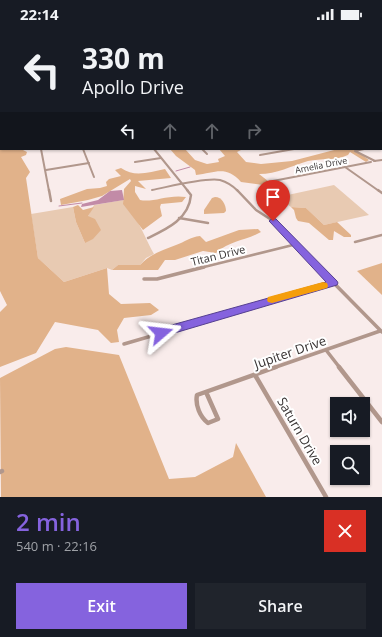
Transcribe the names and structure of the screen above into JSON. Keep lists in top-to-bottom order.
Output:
{
  "streets": {
    "street": [
      "Amelia Drive",
      "Titan Drive",
      "Jupiter Drive",
      "Saturn Drive"
    ]
  },
  "crossings": [
    ["Jupiter Drive", "Saturn Drive"]
  ],
  "page": {
    "status": "22:14",
    "turn": ["330 m", "Apollo Drive"],
    "heading": ["2 min", "540 m · 22:16"],
    "buttons": ["Exit", "Share"]
  }
}
